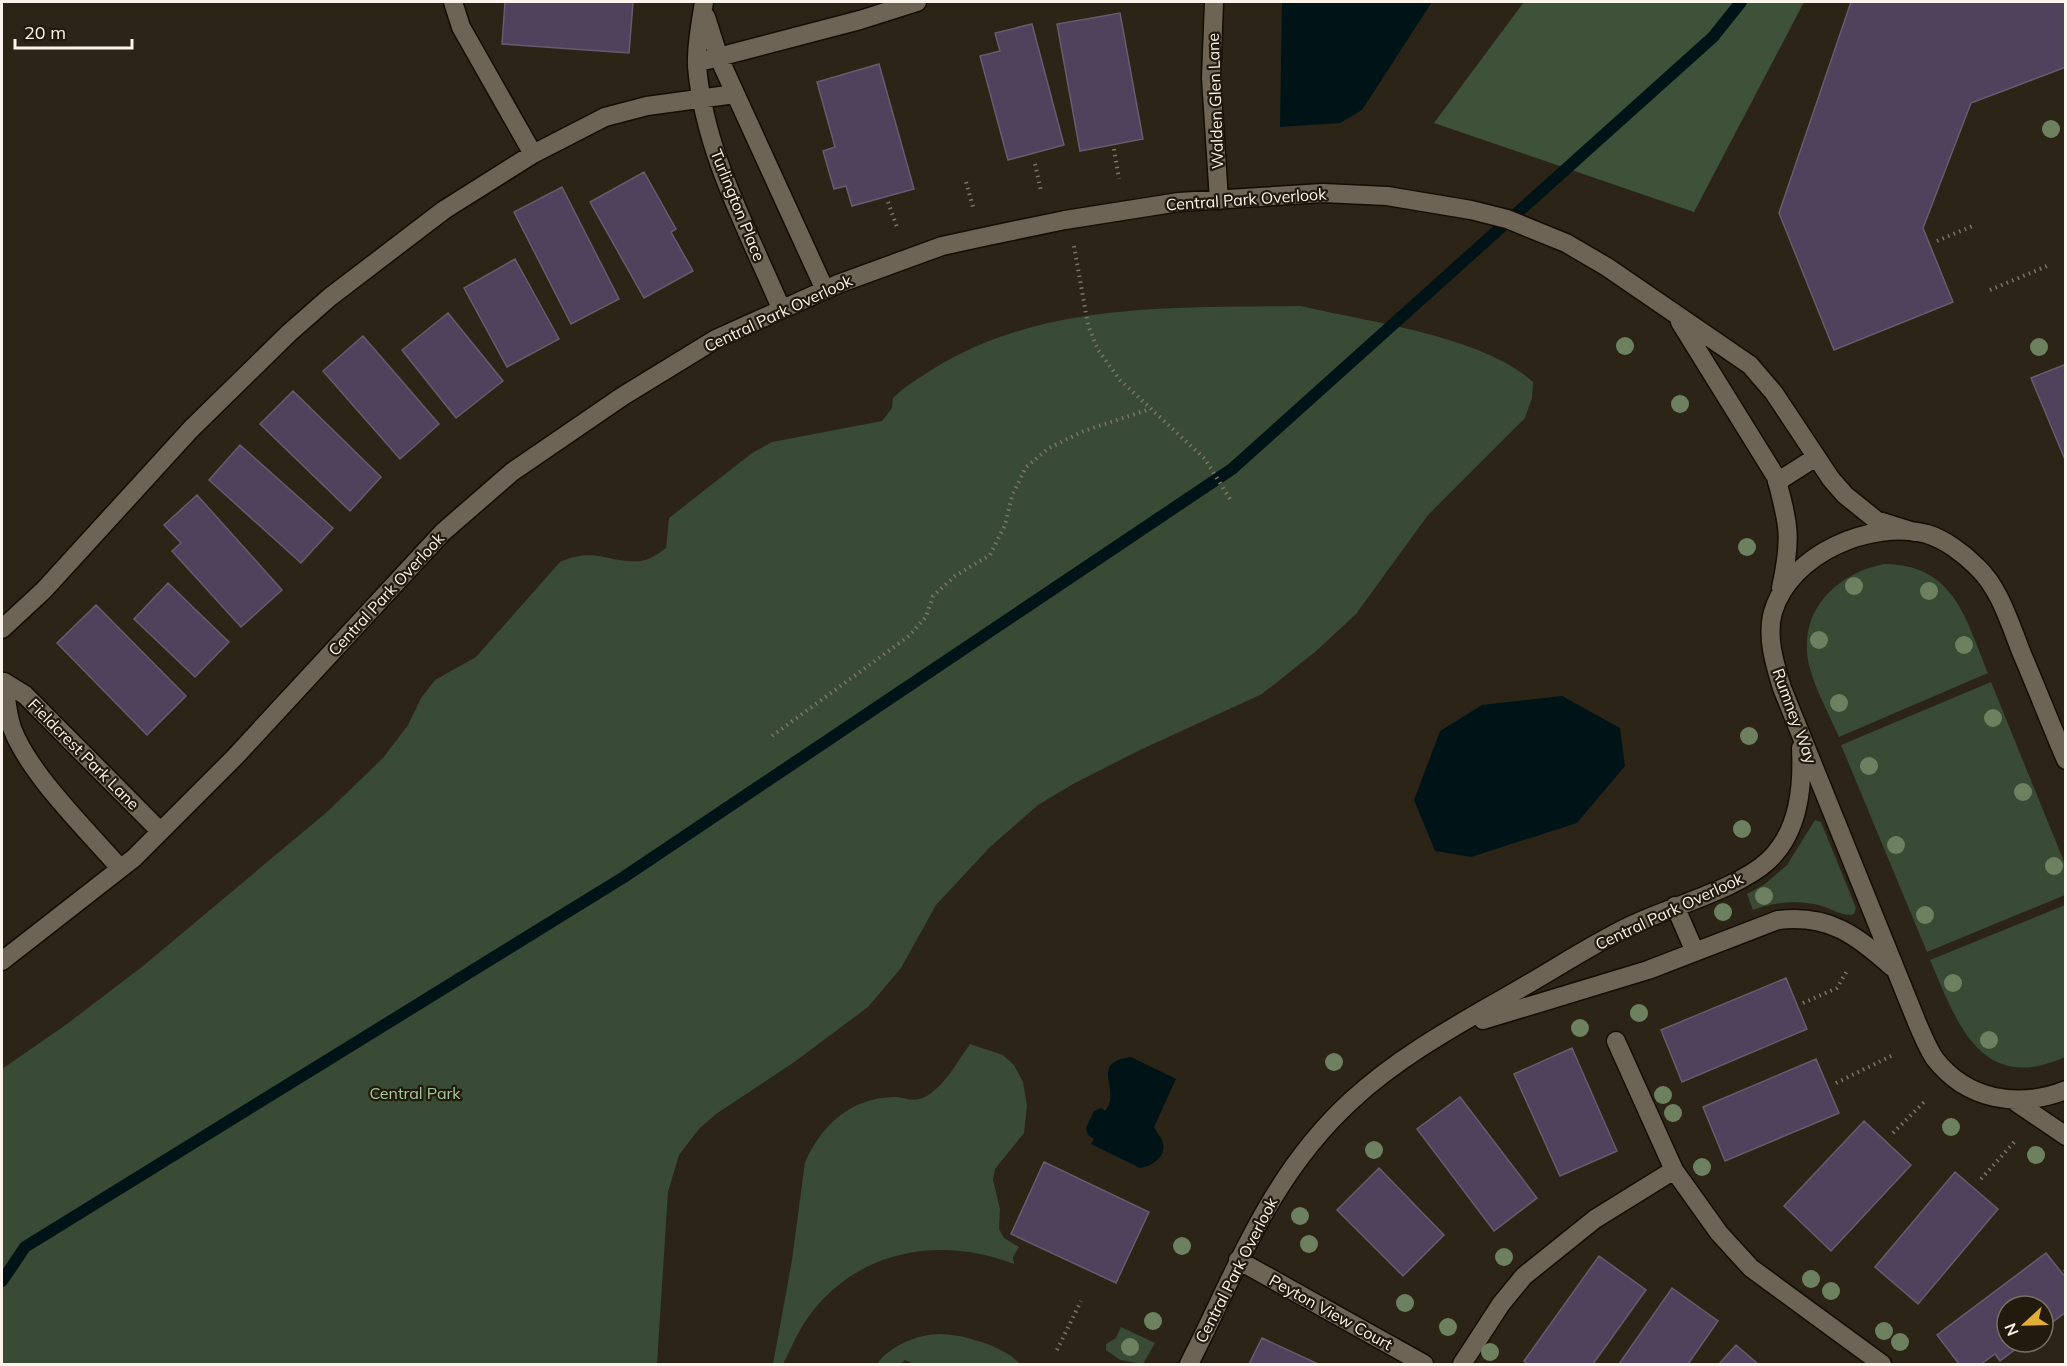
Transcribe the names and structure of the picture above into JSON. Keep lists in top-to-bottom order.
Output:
{
  "streets": {
    "street": [
      "Walden Glen Lane",
      "Central Park Overlook",
      "Turlington Place",
      "Rumney Way",
      "Fieldcrest Park Lane",
      "Peyton View Court"
    ]
  },
  "crossings": [
    ["Walden Glen Lane", "Central Park Overlook"],
    ["Central Park Overlook", "Turlington Place"],
    ["Central Park Overlook", "Rumney Way"],
    ["Central Park Overlook", "Fieldcrest Park Lane"],
    ["Central Park Overlook", "Peyton View Court"]
  ],
  "parks": ["Central Park"],
  "scale_bar": "20 m",
  "north": "left"
}
